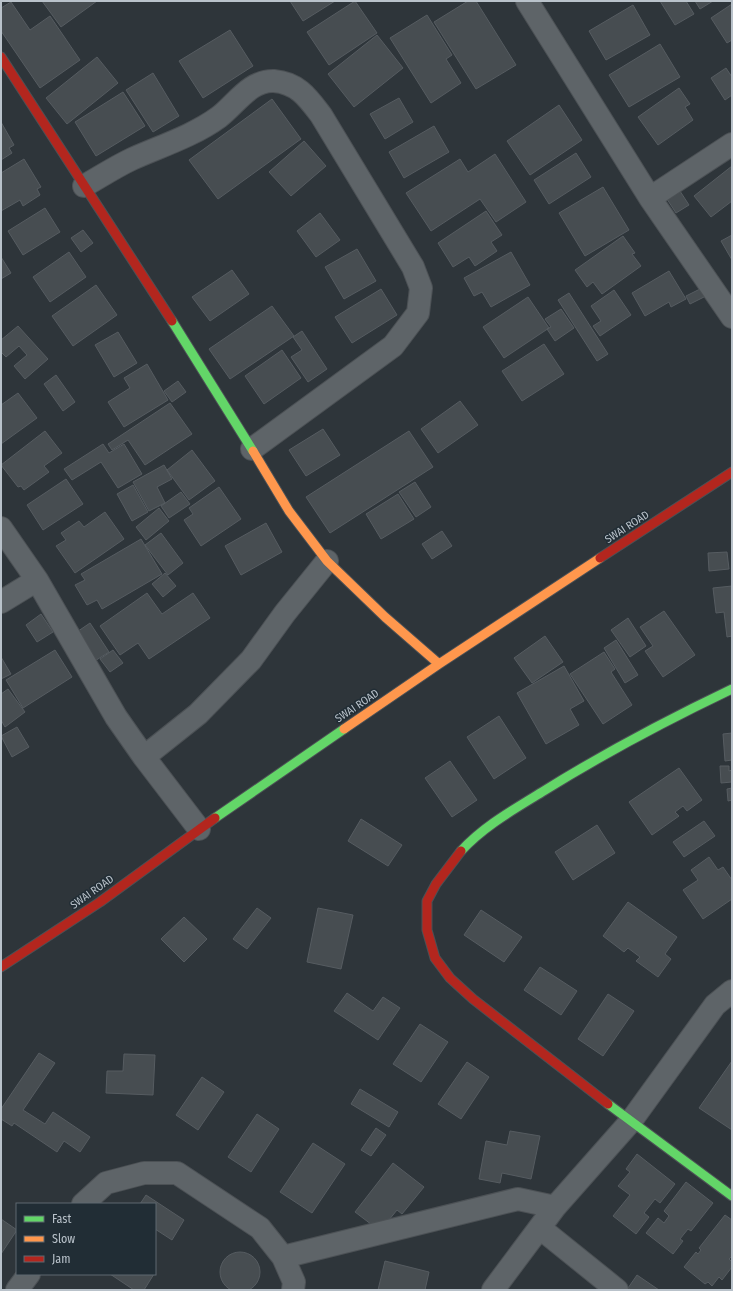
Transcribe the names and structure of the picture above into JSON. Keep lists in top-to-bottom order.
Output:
{
  "streets": {
    "street": ["SWAI ROAD"]
  },
  "legend": ["Fast", "Slow", "Jam"]
}
